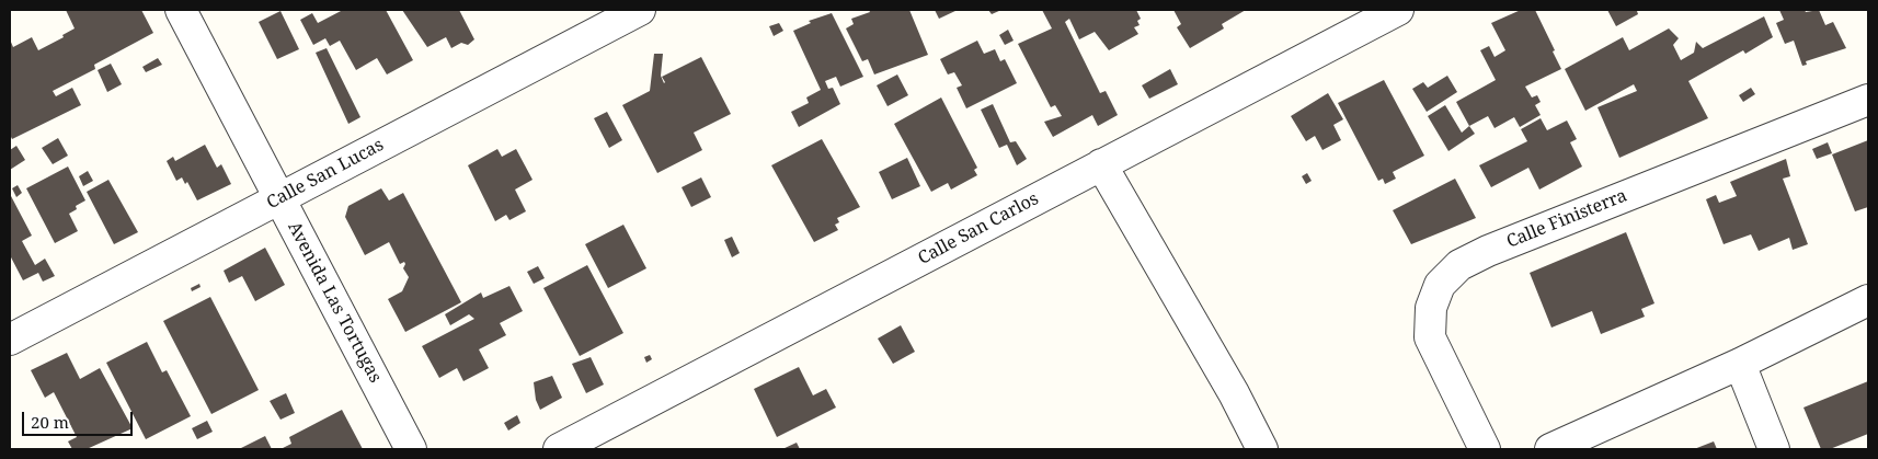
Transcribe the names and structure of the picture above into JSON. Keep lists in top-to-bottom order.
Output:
{
  "streets": {
    "street": [
      "Calle San Lucas",
      "Calle Finisterra",
      "Calle San Carlos",
      "Avenida Las Tortugas"
    ]
  },
  "crossings": [
    ["Calle San Lucas", "Avenida Las Tortugas"]
  ],
  "scale_bar": "20 m"
}
